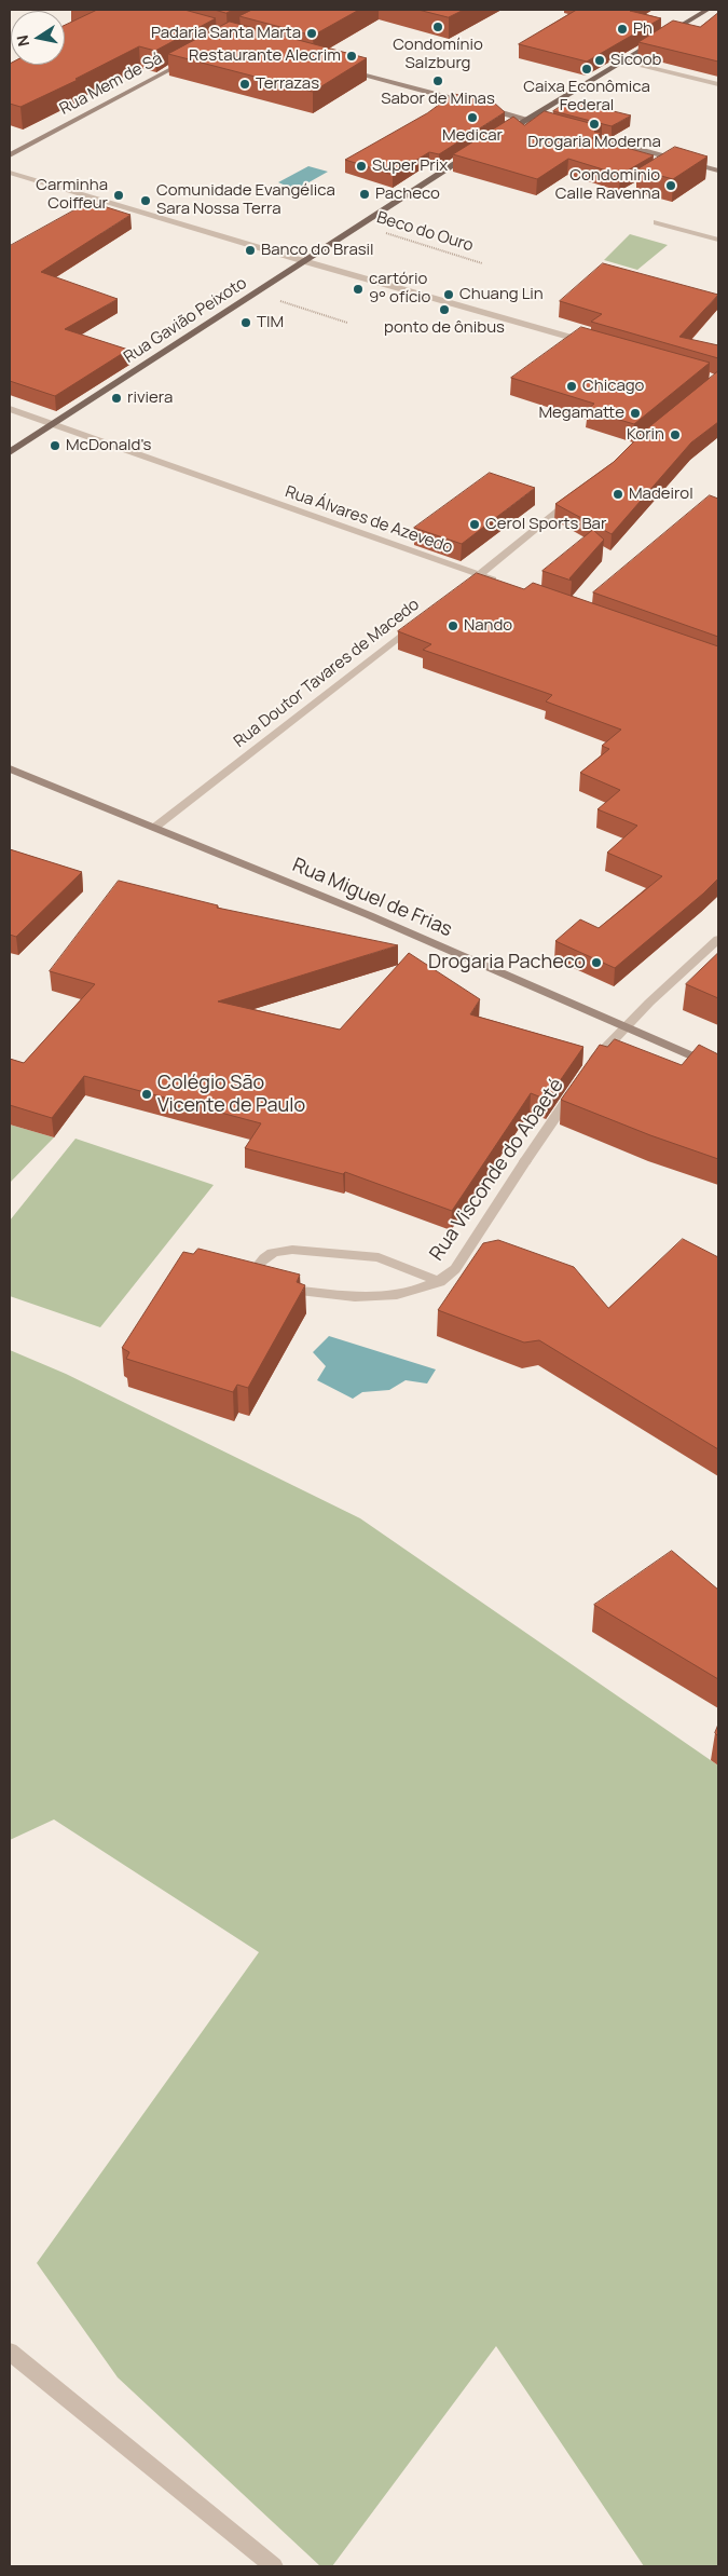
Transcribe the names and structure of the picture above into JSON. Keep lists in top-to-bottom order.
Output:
{
  "streets": {
    "main road": ["Rua Mem de Sá", "Rua Gavião Peixoto", "Rua Miguel de Frias"],
    "street": ["Rua Álvares de Azevedo", "Rua Doutor Tavares de Macedo", "Rua Visconde do Abaeté"],
    "path": ["Beco do Ouro"]
  },
  "crossings": [
    ["Beco do Ouro", "Rua Gavião Peixoto"],
    ["Rua Gavião Peixoto", "Rua Álvares de Azevedo"],
    ["Rua Doutor Tavares de Macedo", "Rua Miguel de Frias"],
    ["Rua Miguel de Frias", "Rua Visconde do Abaeté"]
  ],
  "places": [
    "Condomínio Salzburg",
    "Ph",
    "Padaria Santa Marta",
    "Restaurante Alecrim",
    "Sicoob",
    "Caixa Econômica Federal",
    "Sabor de Minas",
    "Terrazas",
    "Medicar",
    "Drogaria Moderna",
    "Super Prix",
    "Condominio Calle Ravenna",
    "Pacheco",
    "Carminha Coiffeur",
    "Comunidade Evangélica Sara Nossa Terra",
    "Banco do Brasil",
    "cartório 9° ofício",
    "Chuang Lin",
    "ponto de ônibus",
    "TIM",
    "Chicago",
    "riviera",
    "Megamatte",
    "Korin",
    "McDonald's",
    "Madeirol",
    "Cerol Sports Bar",
    "Nando",
    "Drogaria Pacheco",
    "Colégio São Vicente de Paulo"
  ],
  "north": "left"
}
